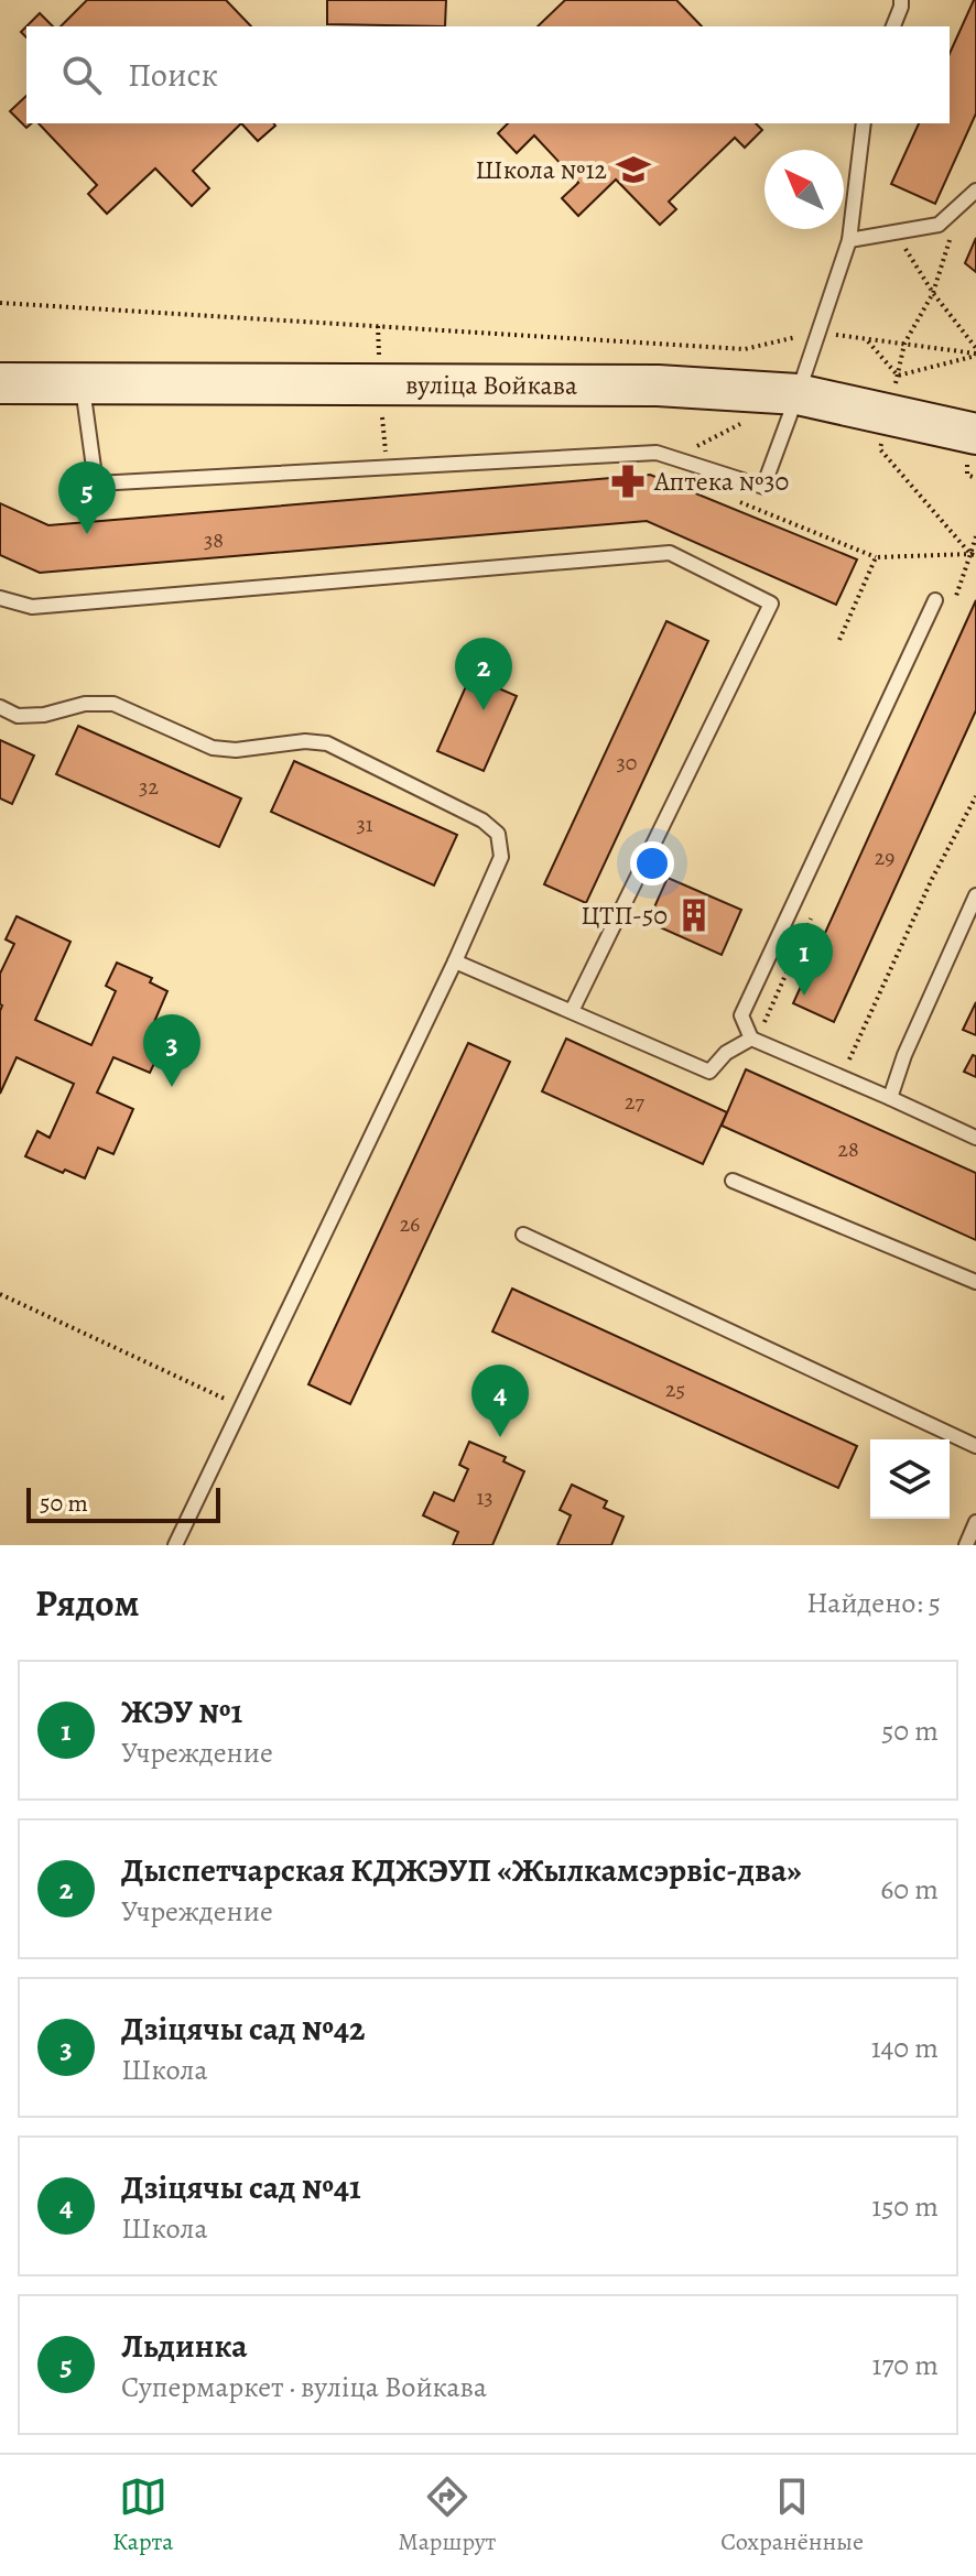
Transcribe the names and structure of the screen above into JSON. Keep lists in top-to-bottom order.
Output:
{
  "streets": {
    "main road": ["вуліца Войкава"]
  },
  "places": {
    "school or university": ["Школа №12"],
    "pharmacy": ["Аптека №30"],
    "building": ["ЦТП-50"]
  },
  "house_numbers": [
    "38",
    "30",
    "32",
    "31",
    "29",
    "27",
    "28",
    "26",
    "25",
    "13"
  ],
  "scale_bar": "50 m",
  "north": "top left",
  "page": {
    "search": "Поиск",
    "pins": [
      "5",
      "2",
      "1",
      "3",
      "4"
    ],
    "scale": "50 m",
    "heading": ["Рядом", "Найдено: 5"],
    "list": [
      {
        "mark": "1",
        "name": "ЖЭУ №1",
        "note": "Учреждение",
        "value": "50 m"
      },
      {
        "mark": "2",
        "name": "Дыспетчарская КДЖЭУП «Жылкамсэрвіс-два»",
        "note": "Учреждение",
        "value": "60 m"
      },
      {
        "mark": "3",
        "name": "Дзіцячы сад №42",
        "note": "Школа",
        "value": "140 m"
      },
      {
        "mark": "4",
        "name": "Дзіцячы сад №41",
        "note": "Школа",
        "value": "150 m"
      },
      {
        "mark": "5",
        "name": "Льдинка",
        "note": "Супермаркет · вуліца Войкава",
        "value": "170 m"
      }
    ],
    "nav": ["Карта", "Маршрут", "Сохранённые"]
  }
}
